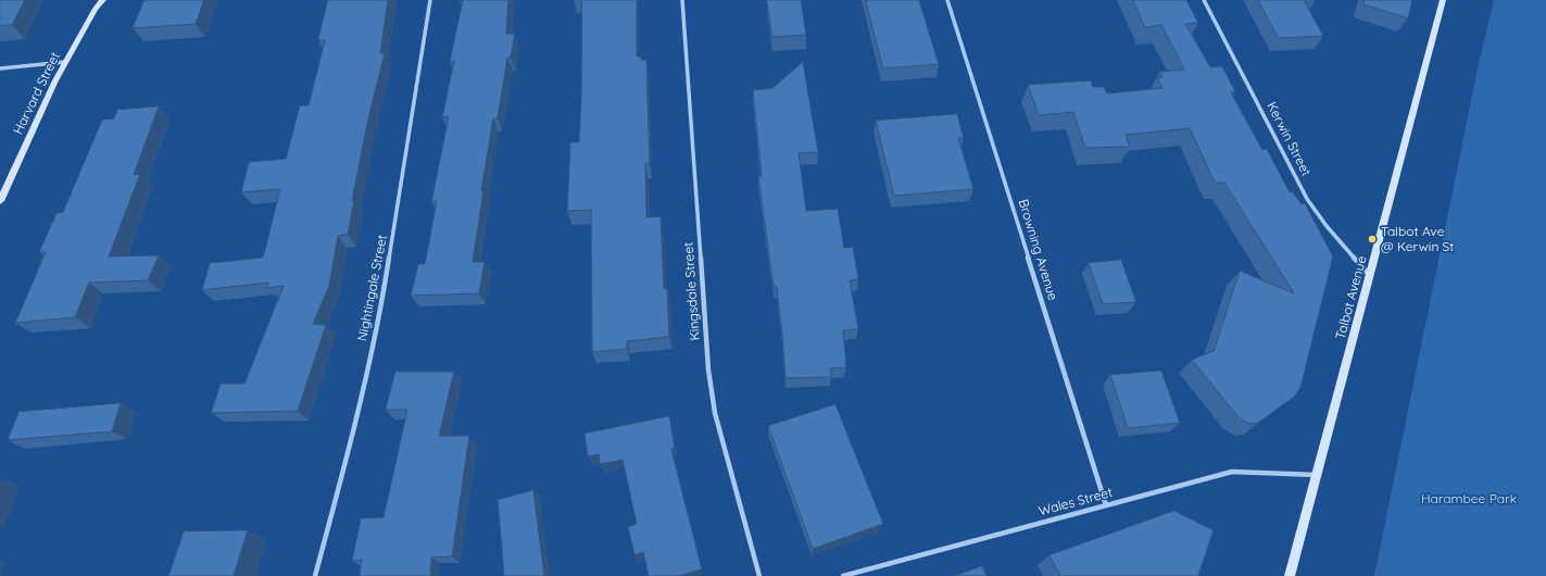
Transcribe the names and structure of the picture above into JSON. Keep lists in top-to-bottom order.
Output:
{
  "streets": {
    "main road": ["Harvard Street", "Talbot Avenue"],
    "street": [
      "Kerwin Street",
      "Browning Avenue",
      "Nightingale Street",
      "Kingsdale Street",
      "Wales Street"
    ]
  },
  "crossings": [
    ["Kerwin Street", "Talbot Avenue"],
    ["Browning Avenue", "Wales Street"],
    ["Talbot Avenue", "Wales Street"]
  ],
  "parks": ["Harambee Park"],
  "places": ["Talbot Ave @ Kerwin St"]
}
